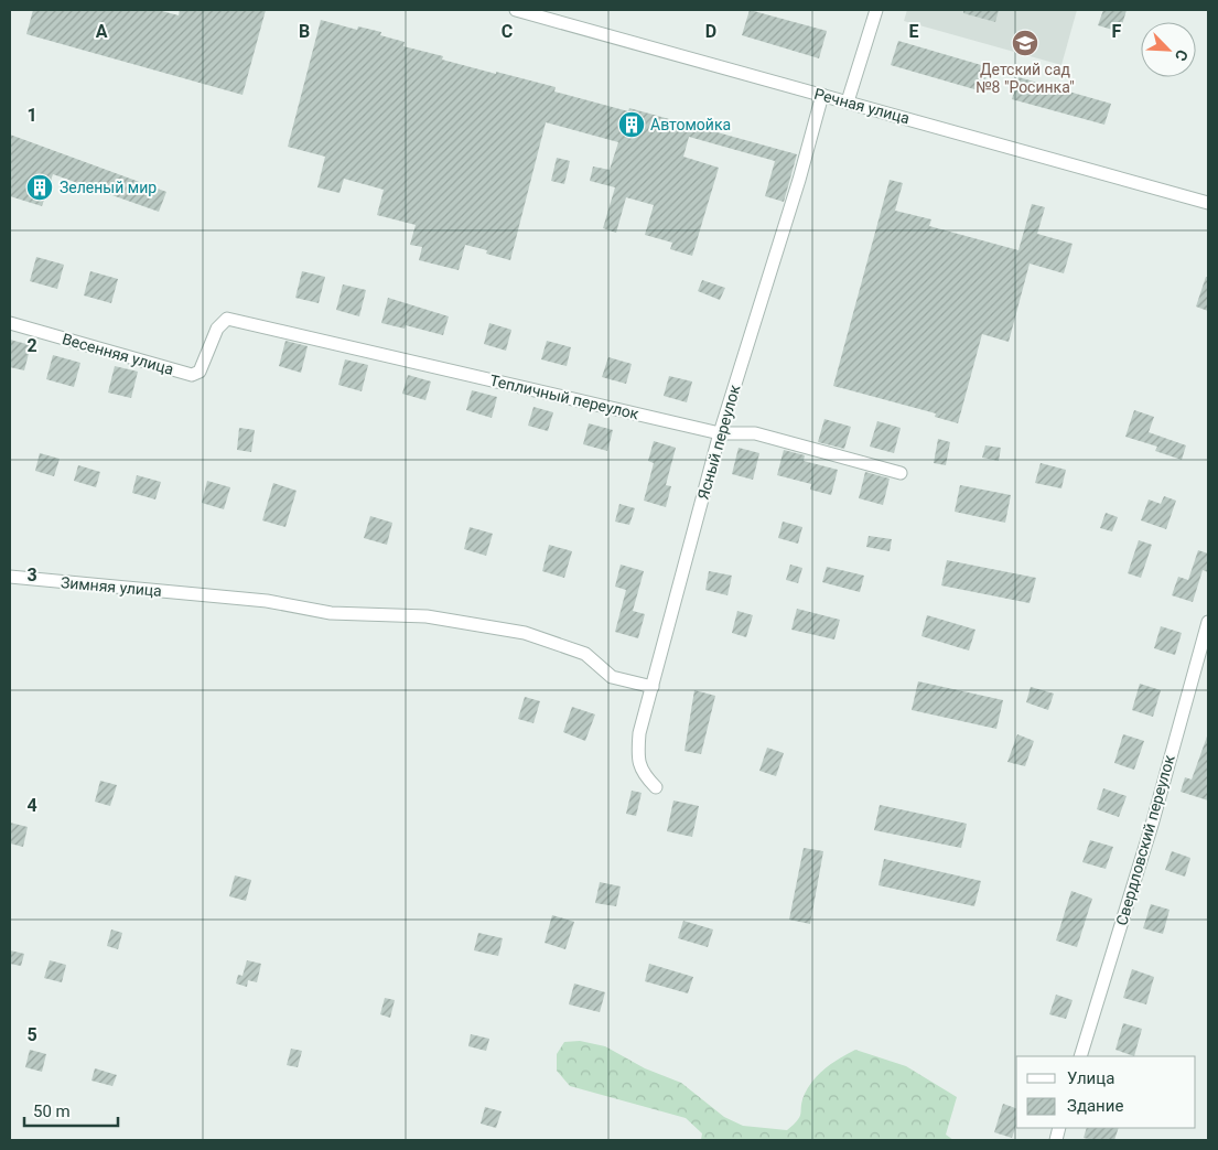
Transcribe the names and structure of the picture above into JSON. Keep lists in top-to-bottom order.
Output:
{
  "streets": {
    "street": [
      "Речная улица",
      "Весенняя улица",
      "Тепличный переулок",
      "Ясный переулок",
      "Зимняя улица",
      "Свердловский переулок"
    ]
  },
  "crossings": [
    ["Речная улица", "Ясный переулок"],
    ["Весенняя улица", "Тепличный переулок"],
    ["Тепличный переулок", "Ясный переулок"],
    ["Ясный переулок", "Зимняя улица"]
  ],
  "places": {
    "school or university": ["Детский сад №8 \"Росинка\""],
    "building": ["Автомойка", "Зеленый мир"]
  },
  "legend": ["Улица", "Здание"],
  "scale_bar": "50 m",
  "north": "bottom right",
  "grid": {
    "columns": [
      "A",
      "B",
      "C",
      "D",
      "E",
      "F"
    ],
    "rows": [
      "1",
      "2",
      "3",
      "4",
      "5"
    ]
  }
}
